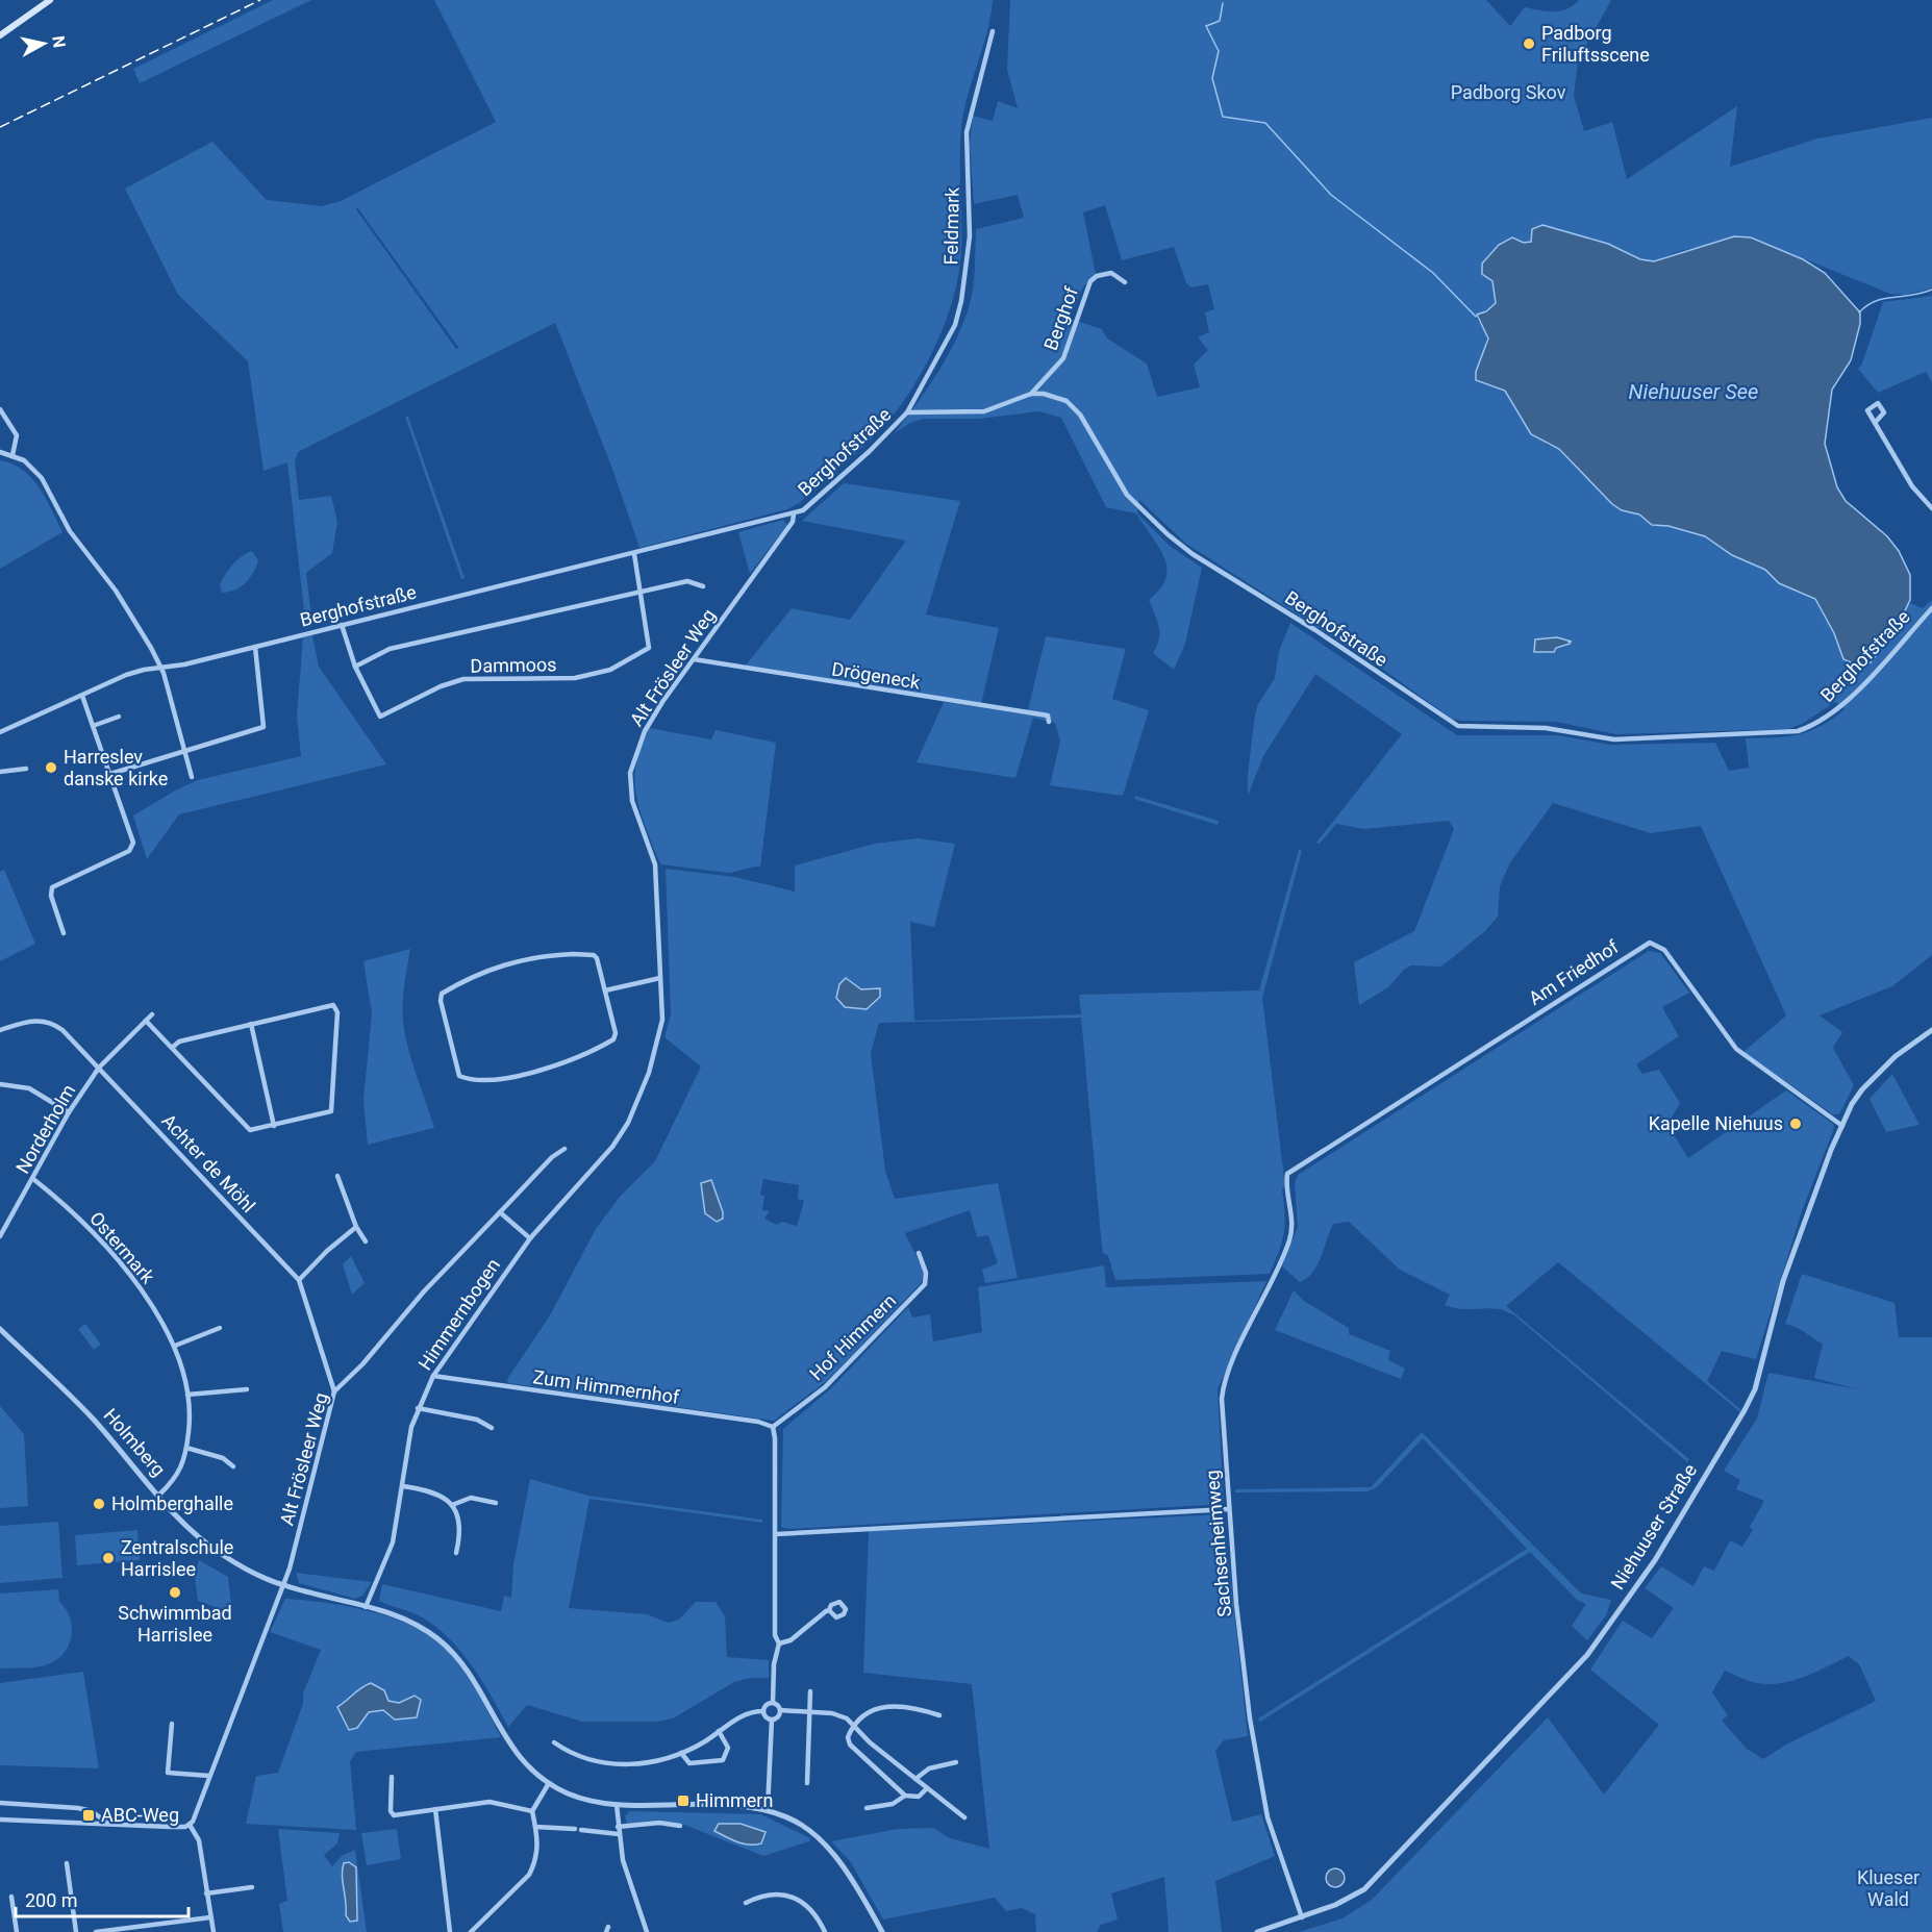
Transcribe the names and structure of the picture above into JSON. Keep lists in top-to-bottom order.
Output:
{
  "streets": {
    "street": [
      "Feldmark",
      "Berghof",
      "Berghofstraße",
      "Dammoos",
      "Alt Frösleer Weg",
      "Drögeneck",
      "Am Friedhof",
      "Norderholm",
      "Achter de Möhl",
      "Ostermark",
      "Himmernbogen",
      "Hof Himmern",
      "Zum Himmernhof",
      "Holmberg",
      "Niehuuser Straße",
      "Sachsenheimweg"
    ]
  },
  "crossings": [
    ["Feldmark", "Berghofstraße"],
    ["Berghof", "Berghofstraße"],
    ["Berghofstraße", "Dammoos"],
    ["Berghofstraße", "Alt Frösleer Weg"],
    ["Alt Frösleer Weg", "Drögeneck"],
    ["Alt Frösleer Weg", "Achter de Möhl"],
    ["Alt Frösleer Weg", "Himmernbogen"],
    ["Alt Frösleer Weg", "Holmberg"],
    ["Am Friedhof", "Niehuuser Straße"],
    ["Am Friedhof", "Sachsenheimweg"],
    ["Norderholm", "Achter de Möhl"],
    ["Norderholm", "Ostermark"],
    ["Ostermark", "Holmberg"],
    ["Himmernbogen", "Zum Himmernhof"],
    ["Himmernbogen", "Holmberg"],
    ["Hof Himmern", "Zum Himmernhof"],
    ["Niehuuser Straße", "Sachsenheimweg"]
  ],
  "water": ["Niehuuser See"],
  "parks": ["Padborg Skov", "Klueser Wald"],
  "places": {
    "other": [
      "Padborg Friluftsscene",
      "Harreslev danske kirke",
      "Kapelle Niehuus",
      "Holmberghalle",
      "Zentralschule Harrislee",
      "Schwimmbad Harrislee"
    ],
    "transit": ["Himmern", "ABC-Weg"]
  },
  "scale_bar": "200 m",
  "north": "right"
}
